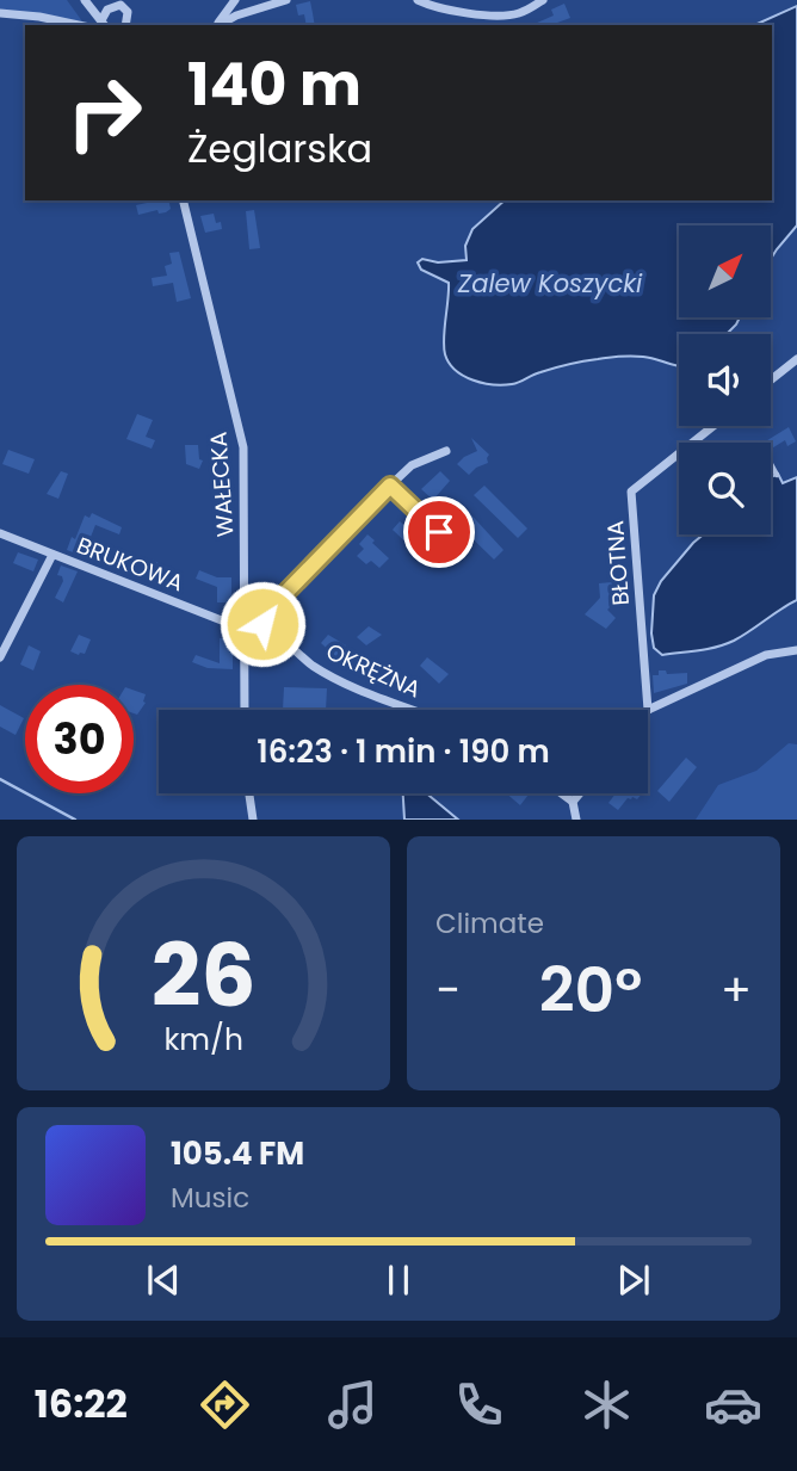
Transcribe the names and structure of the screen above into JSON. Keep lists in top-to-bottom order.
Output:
{
  "streets": {
    "street": [
      "WAŁECKA",
      "BŁOTNA",
      "BRUKOWA",
      "OKRĘŻNA"
    ]
  },
  "crossings": [
    ["WAŁECKA", "BRUKOWA"],
    ["WAŁECKA", "OKRĘŻNA"]
  ],
  "water": ["Zalew Koszycki"],
  "north": "top right",
  "page": {
    "turn": ["140 m", "Żeglarska"],
    "limit": "30",
    "trip": "16:23 · 1 min · 190 m",
    "tile": "Climate",
    "heat": ["−", "20°", "+"],
    "song": ["105.4 FM", "Music"],
    "tabs": "16:22",
    "gauge": ["26", "km/h"]
  }
}
